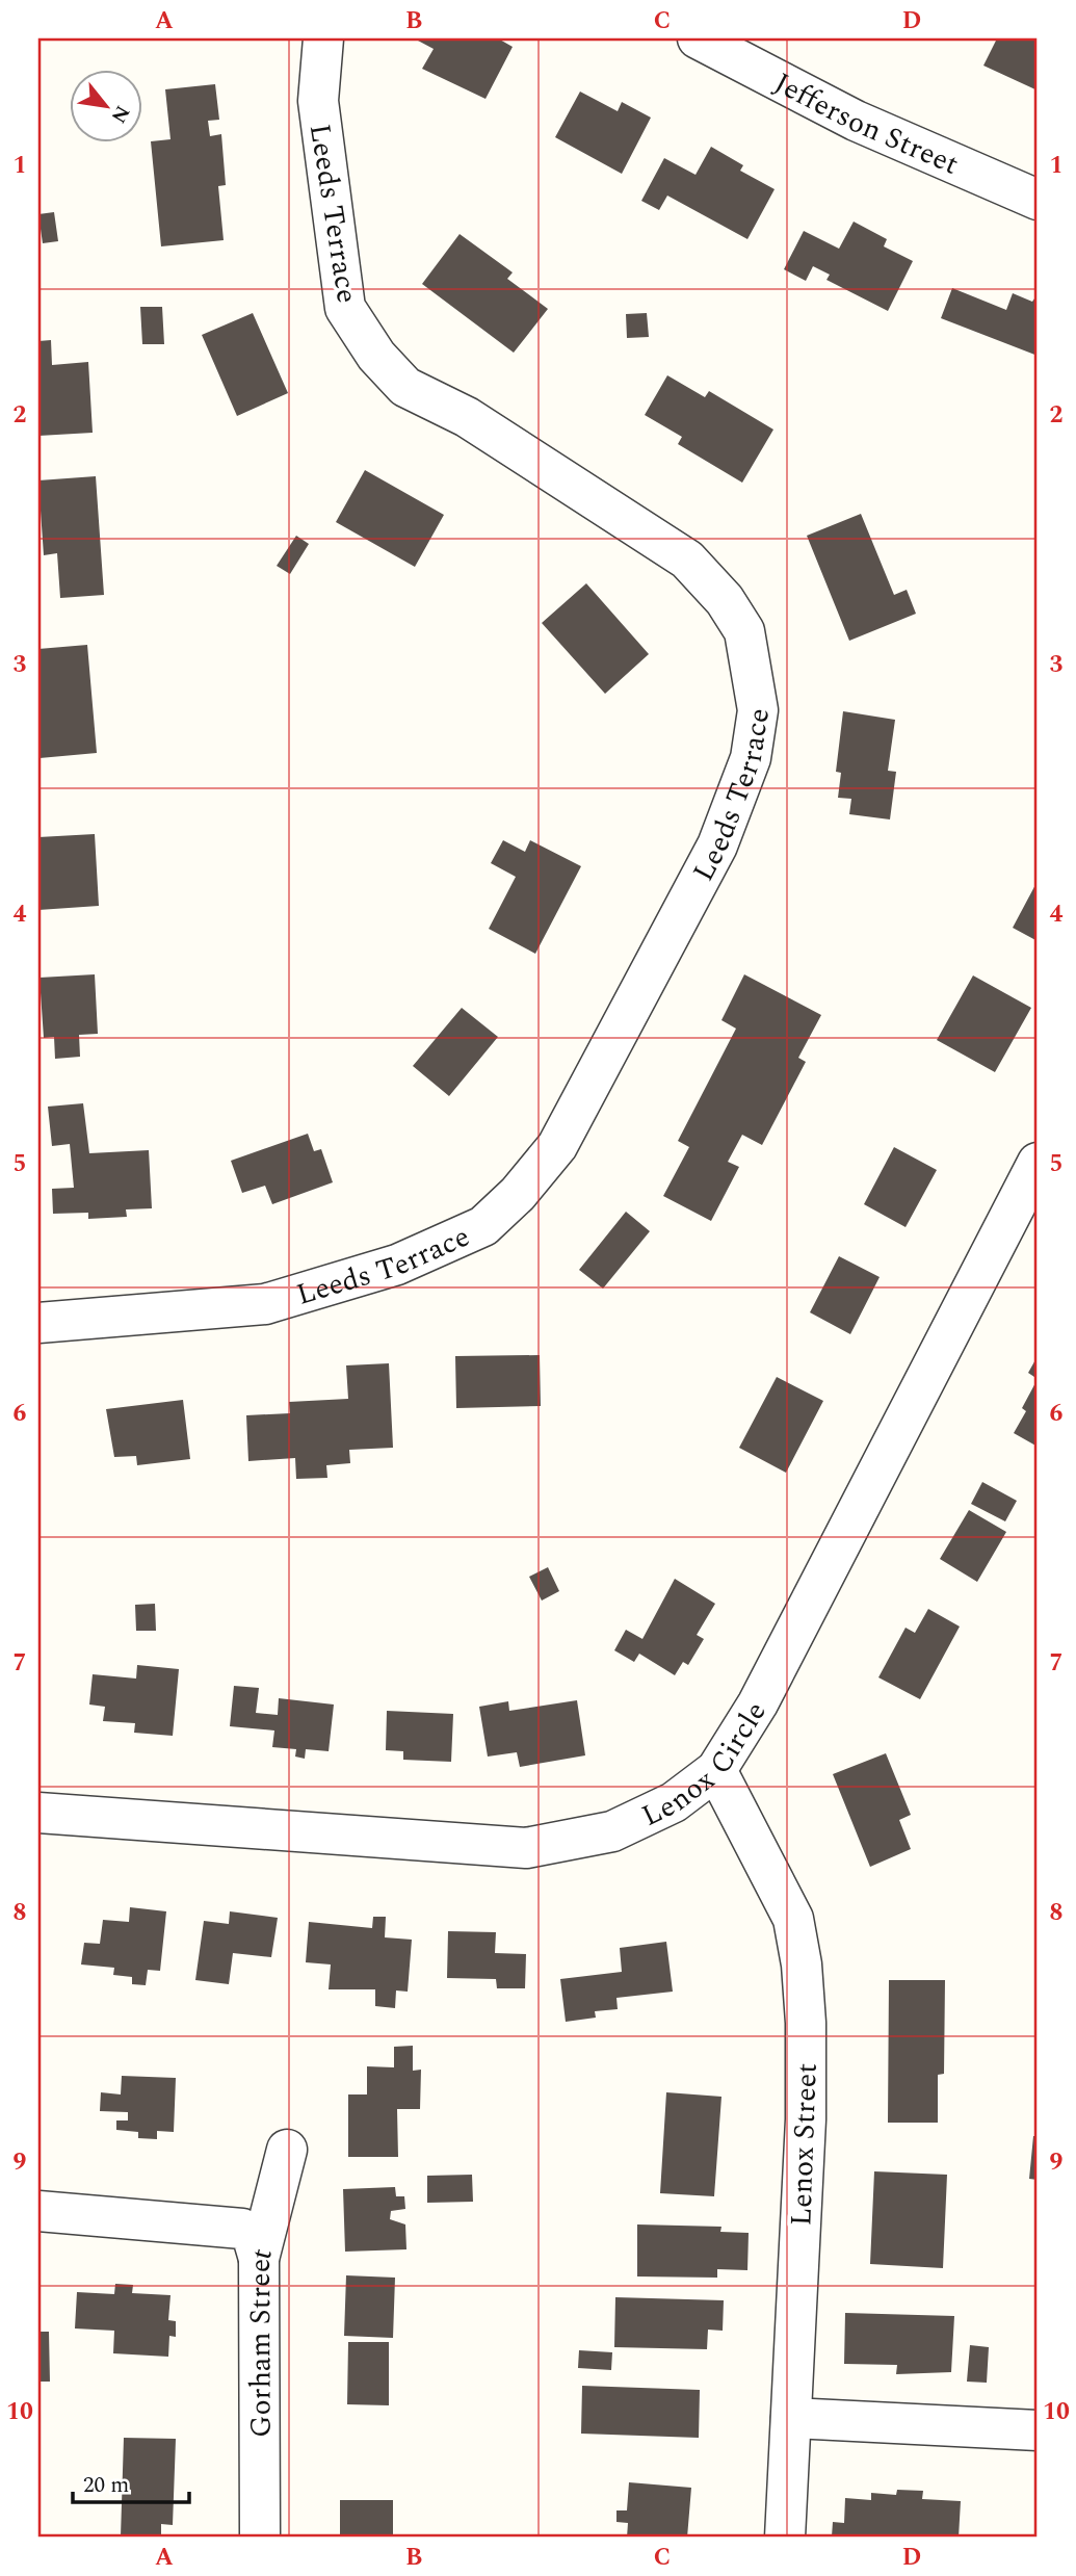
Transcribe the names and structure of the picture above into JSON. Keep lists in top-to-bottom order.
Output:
{
  "streets": {
    "street": [
      "Jefferson Street",
      "Leeds Terrace",
      "Lenox Circle",
      "Lenox Street",
      "Gorham Street"
    ]
  },
  "crossings": [
    ["Lenox Circle", "Lenox Street"]
  ],
  "scale_bar": "20 m",
  "north": "bottom right",
  "grid": {
    "columns": [
      "A",
      "B",
      "C",
      "D"
    ],
    "rows": [
      "1",
      "2",
      "3",
      "4",
      "5",
      "6",
      "7",
      "8",
      "9",
      "10"
    ]
  }
}
